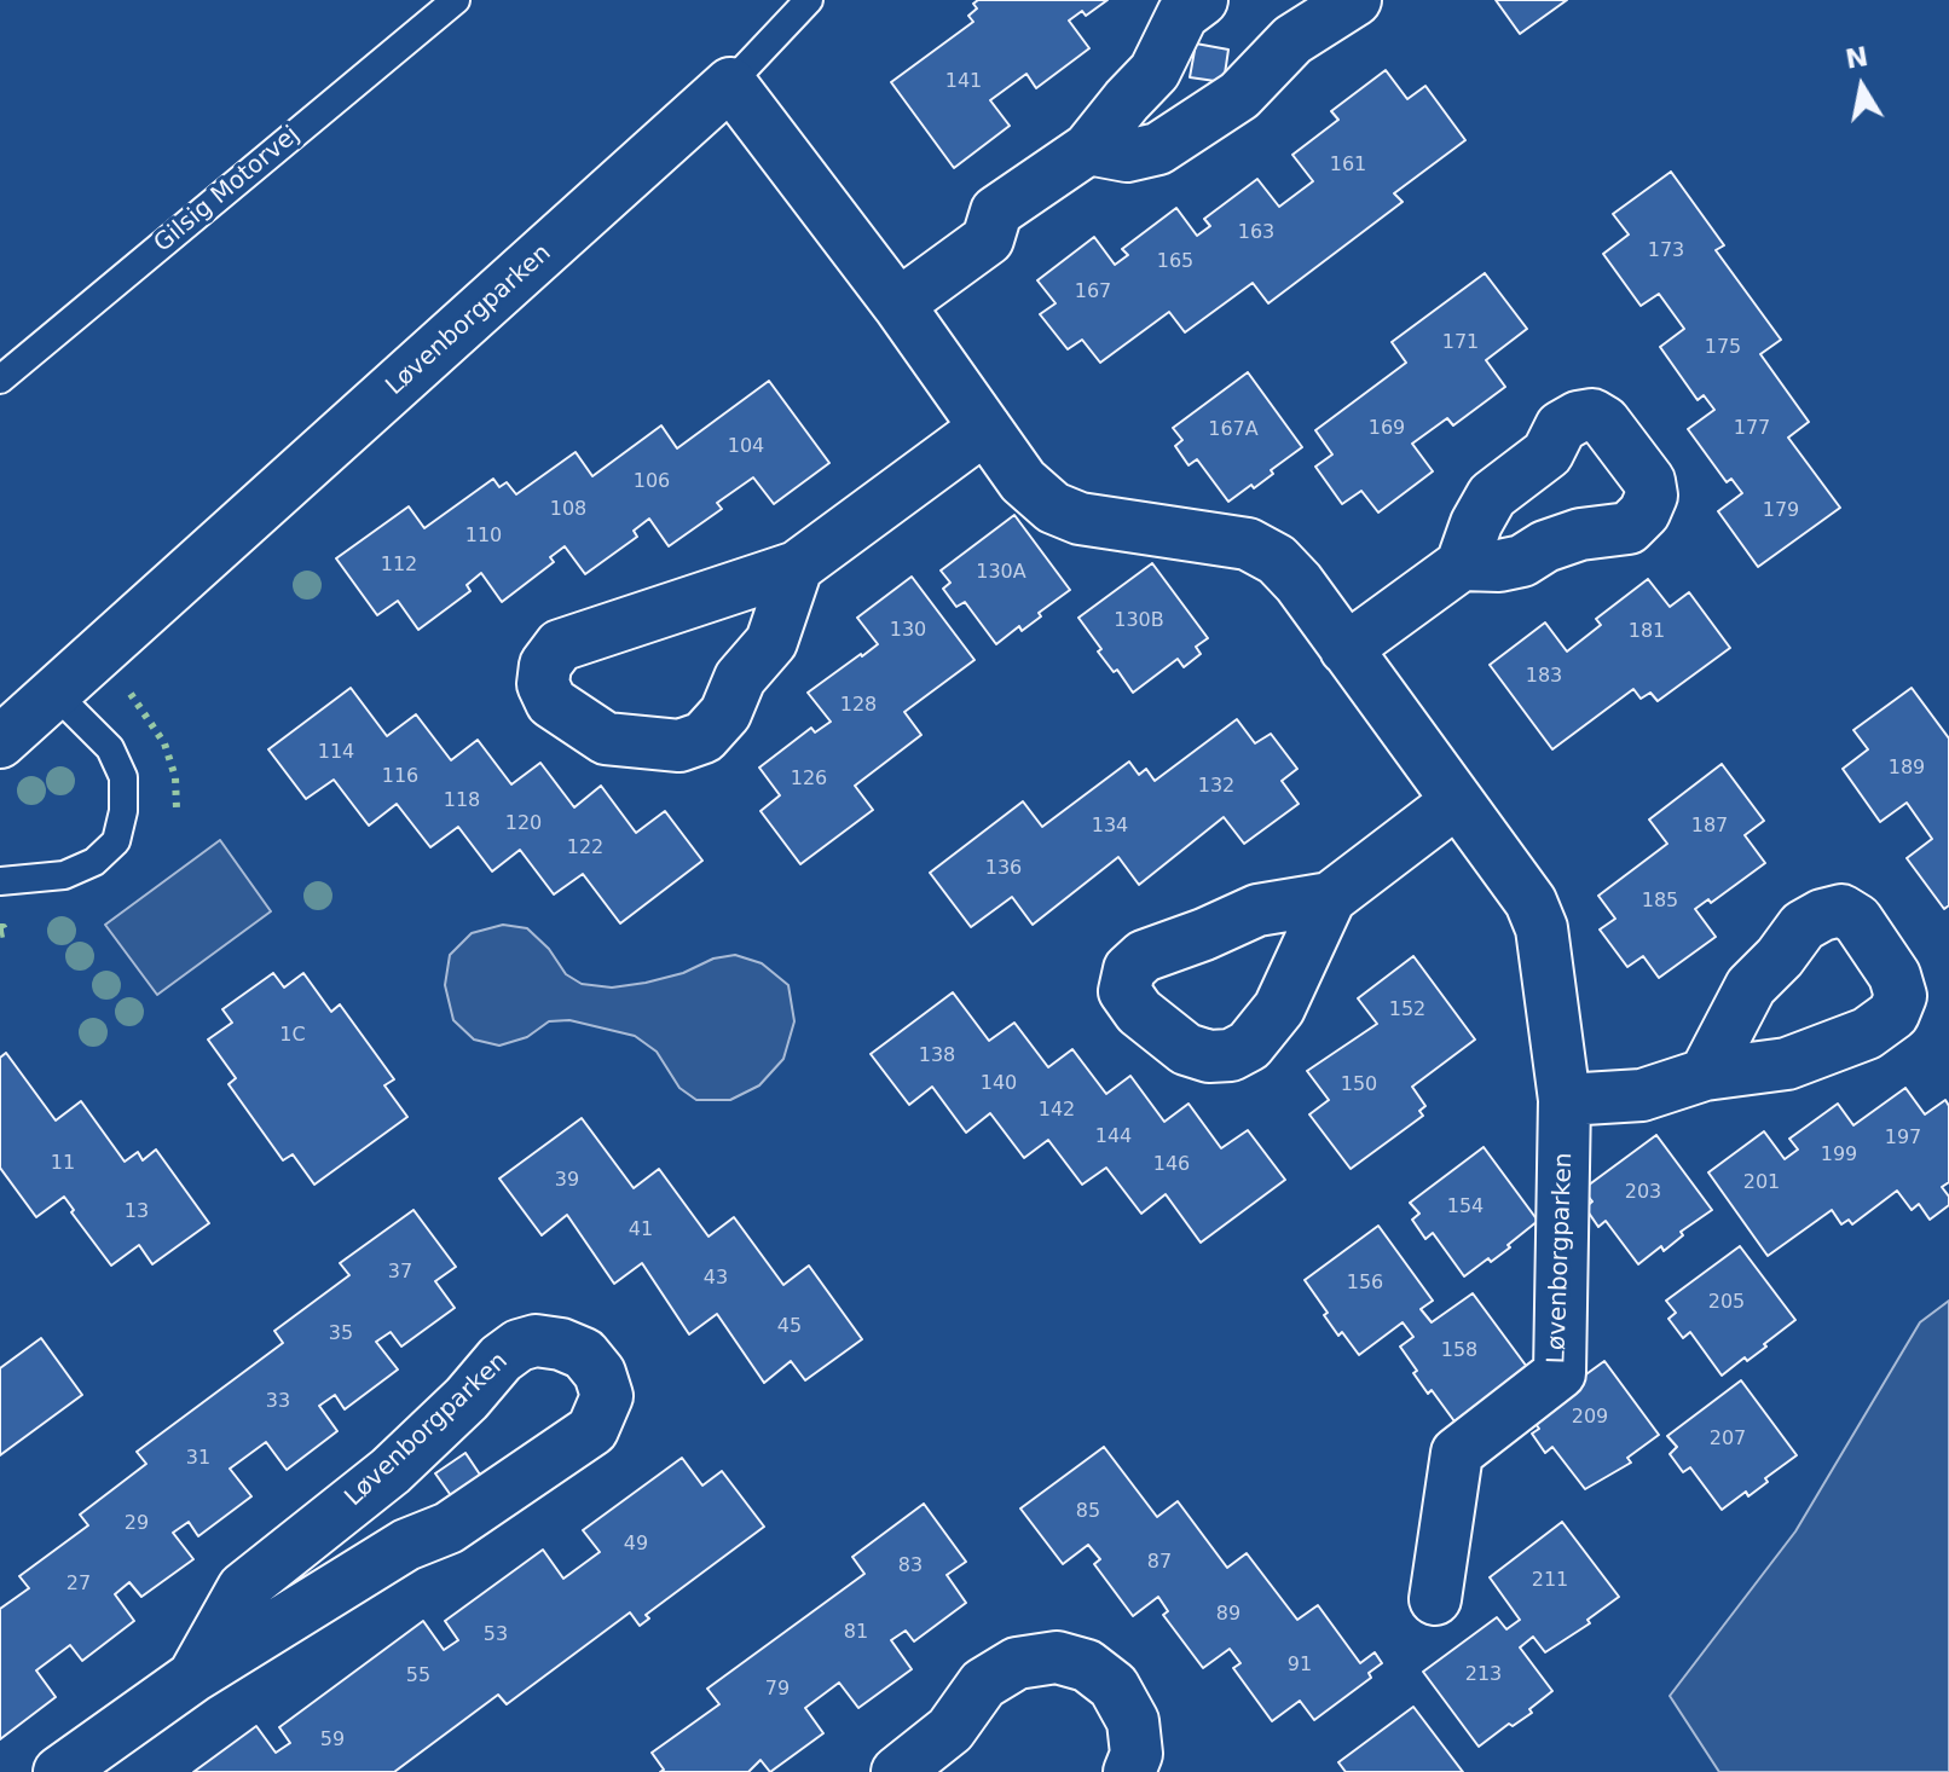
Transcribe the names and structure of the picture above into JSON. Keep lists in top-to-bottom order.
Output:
{
  "streets": {
    "street": ["Løvenborgparken"],
    "lane": ["Gilsig Motorvej"]
  },
  "house_numbers": [
    "141",
    "161",
    "163",
    "173",
    "165",
    "167",
    "171",
    "175",
    "169",
    "177",
    "167A",
    "104",
    "106",
    "108",
    "179",
    "110",
    "112",
    "130A",
    "130B",
    "130",
    "181",
    "183",
    "128",
    "114",
    "189",
    "116",
    "126",
    "132",
    "118",
    "120",
    "134",
    "187",
    "122",
    "136",
    "185",
    "152",
    "1C",
    "138",
    "140",
    "150",
    "142",
    "144",
    "197",
    "199",
    "11",
    "146",
    "39",
    "201",
    "203",
    "154",
    "13",
    "41",
    "37",
    "43",
    "156",
    "205",
    "45",
    "35",
    "158",
    "33",
    "209",
    "207",
    "31",
    "85",
    "29",
    "49",
    "87",
    "83",
    "211",
    "27",
    "89",
    "81",
    "53",
    "91",
    "213",
    "55",
    "79",
    "59"
  ],
  "north": "top"
}
